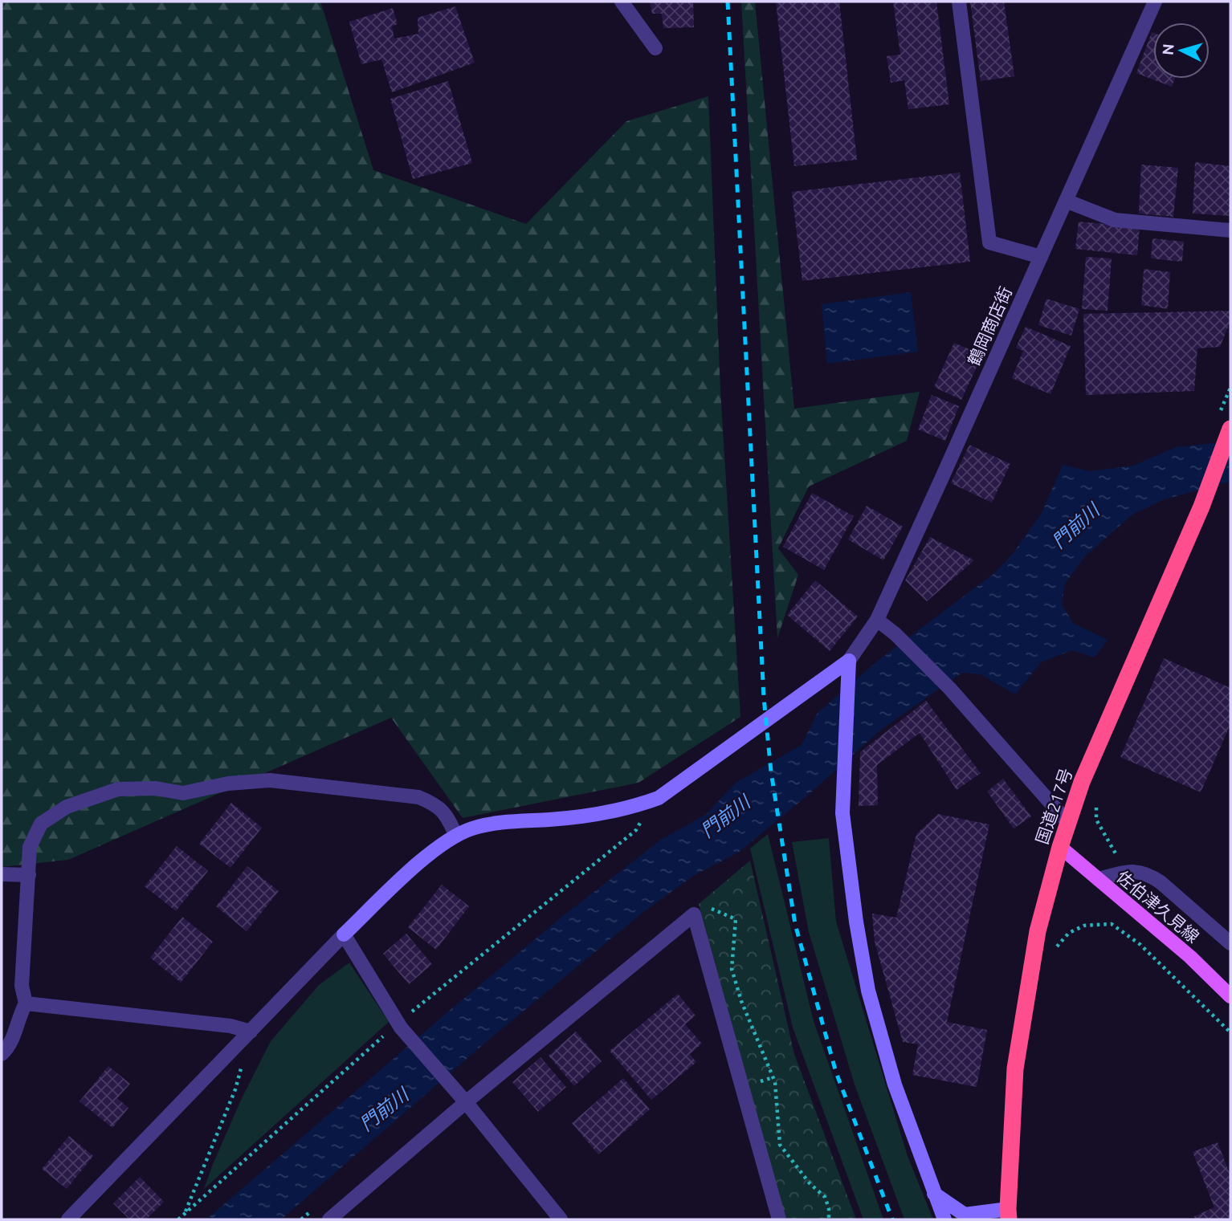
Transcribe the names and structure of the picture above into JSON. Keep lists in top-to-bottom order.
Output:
{
  "streets": {
    "highway": ["国道217号"],
    "main road": ["佐伯津久見線"],
    "street": ["鶴岡商店街"]
  },
  "crossings": [
    ["国道217号", "佐伯津久見線"]
  ],
  "water": ["門前川"],
  "north": "left"
}
